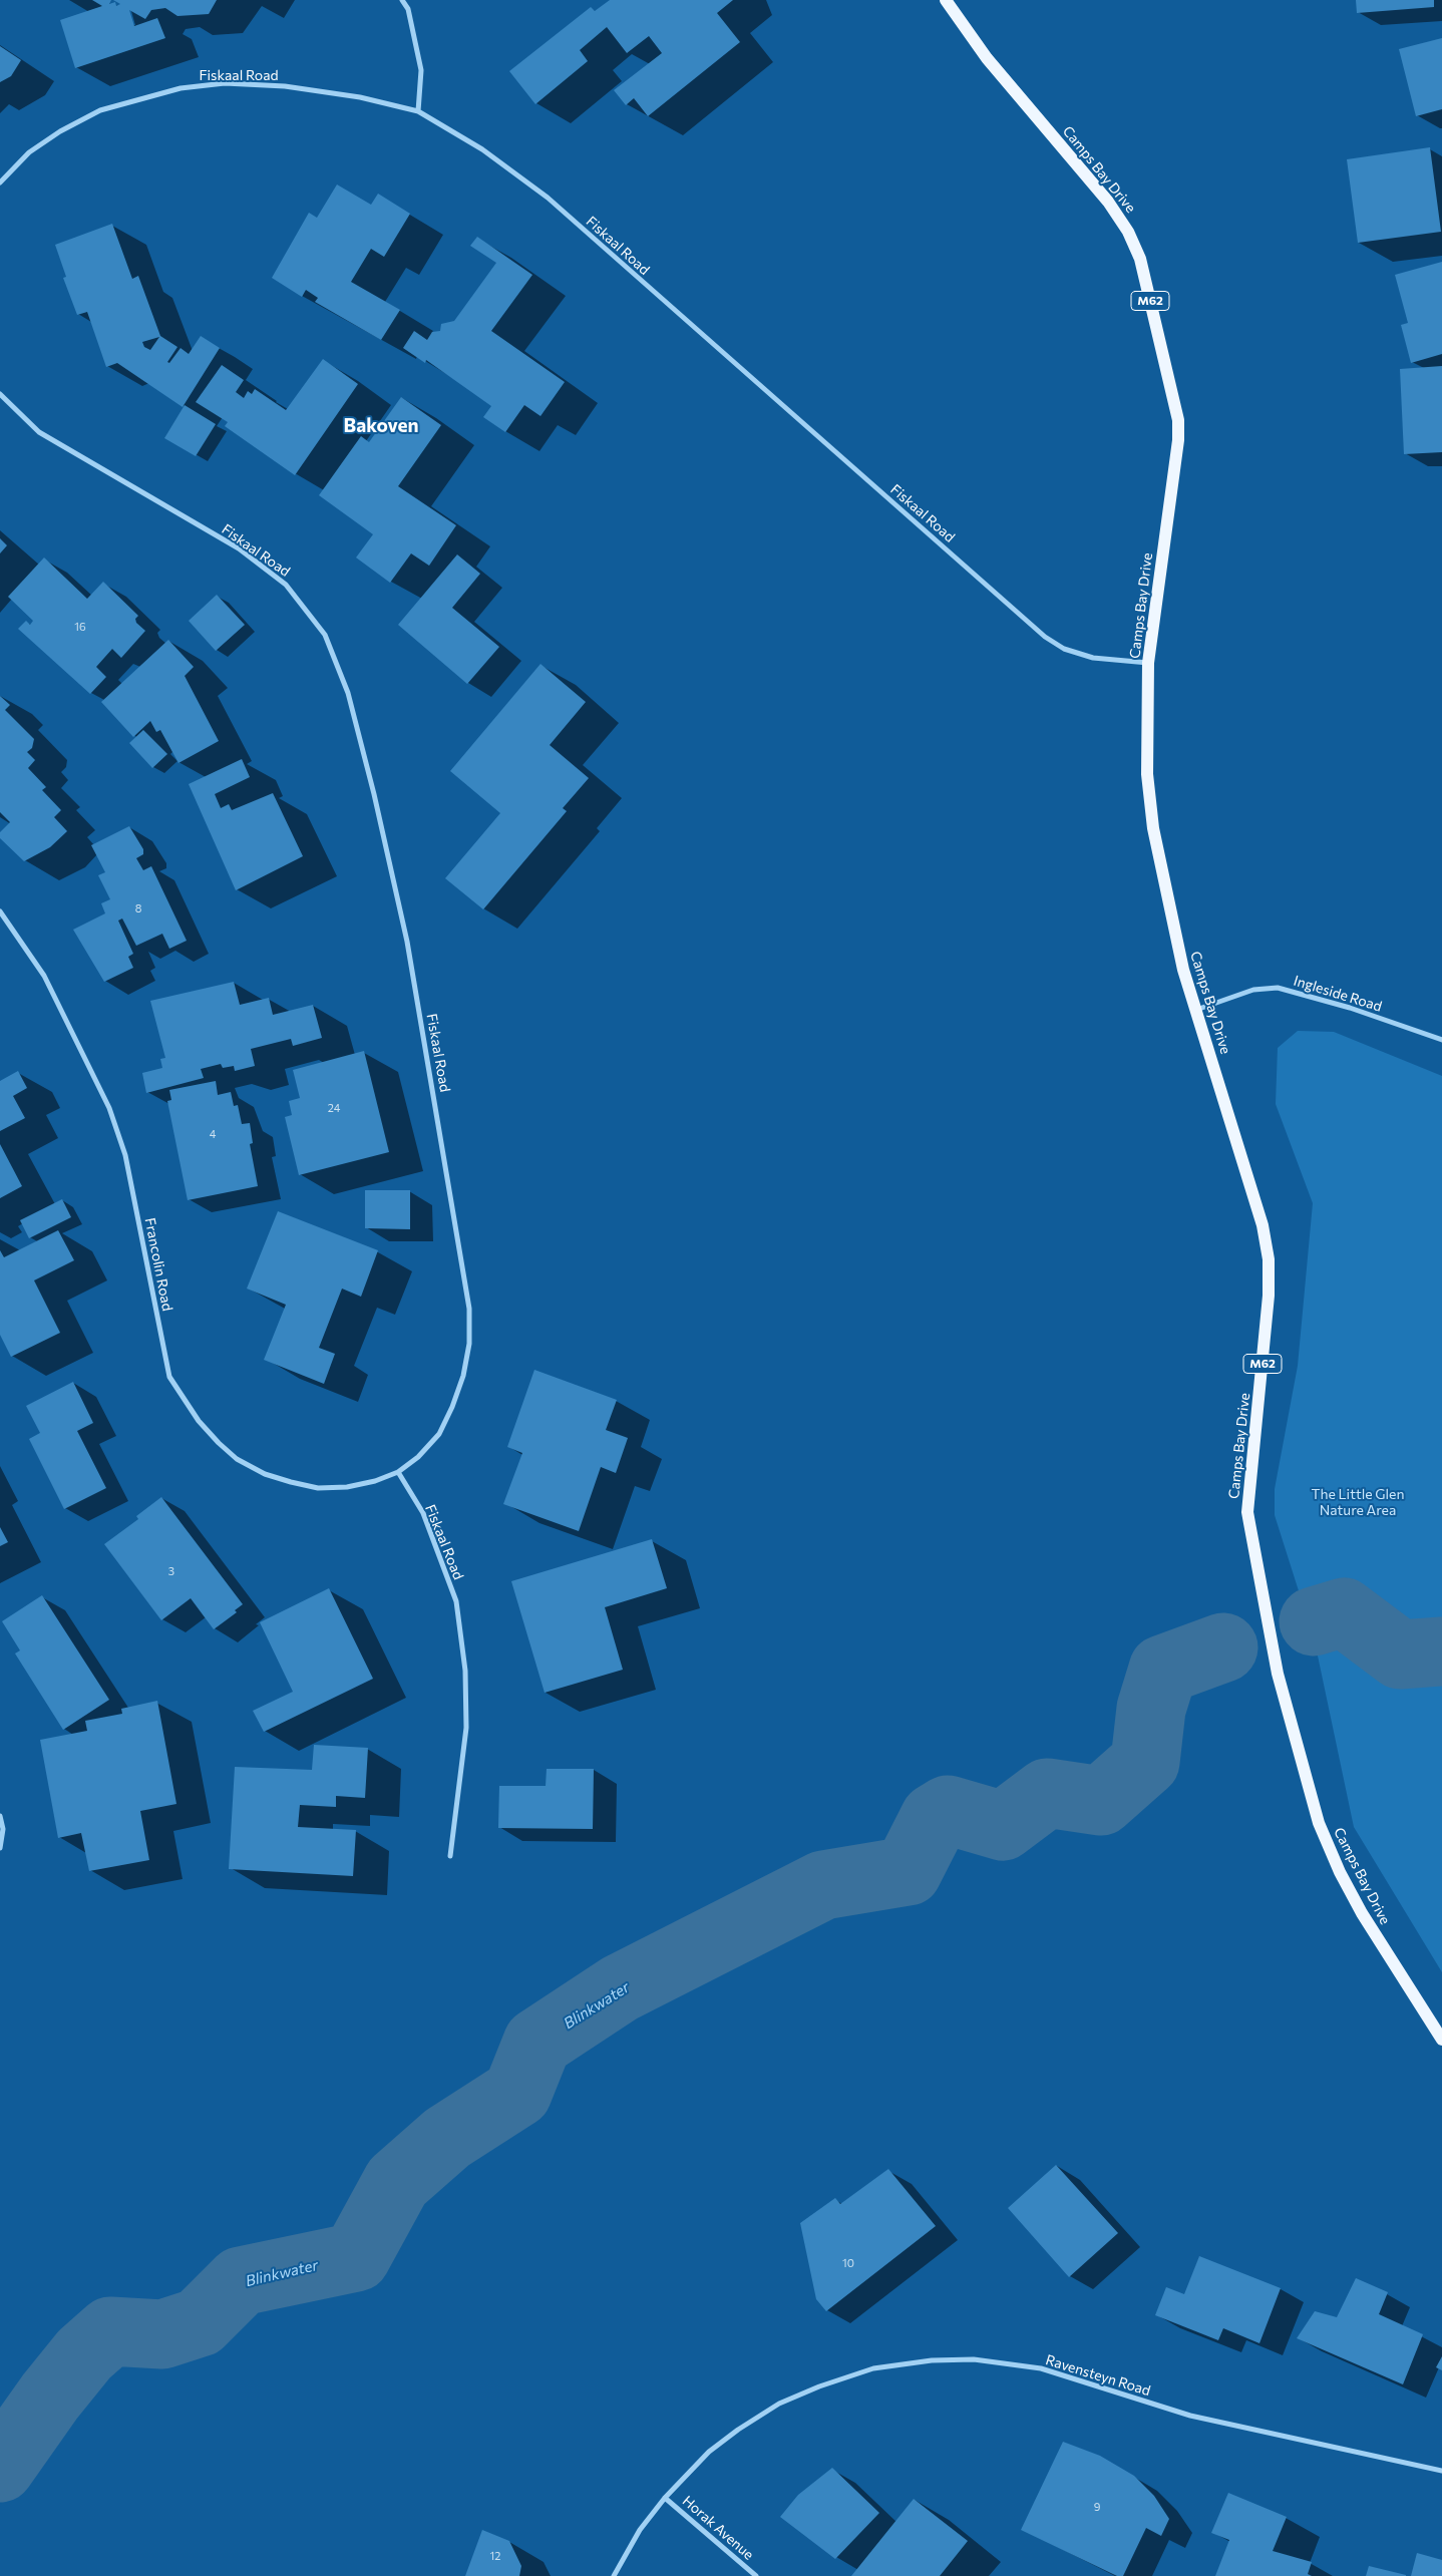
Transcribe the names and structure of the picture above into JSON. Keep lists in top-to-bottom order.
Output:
{
  "streets": {
    "main road": ["Camps Bay Drive", "M62"],
    "street": [
      "Fiskaal Road",
      "Ingleside Road",
      "Francolin Road",
      "Ravensteyn Road",
      "Horak Avenue"
    ]
  },
  "crossings": [
    ["Fiskaal Road", "Camps Bay Drive"],
    ["Fiskaal Road", "Francolin Road"],
    ["Camps Bay Drive", "Ingleside Road"],
    ["Ravensteyn Road", "Horak Avenue"]
  ],
  "districts": ["Bakoven"],
  "water": ["Blinkwater"],
  "parks": ["The Little Glen Nature Area"],
  "house_numbers": [
    "16",
    "8",
    "24",
    "4",
    "3",
    "10",
    "9",
    "12"
  ]
}
